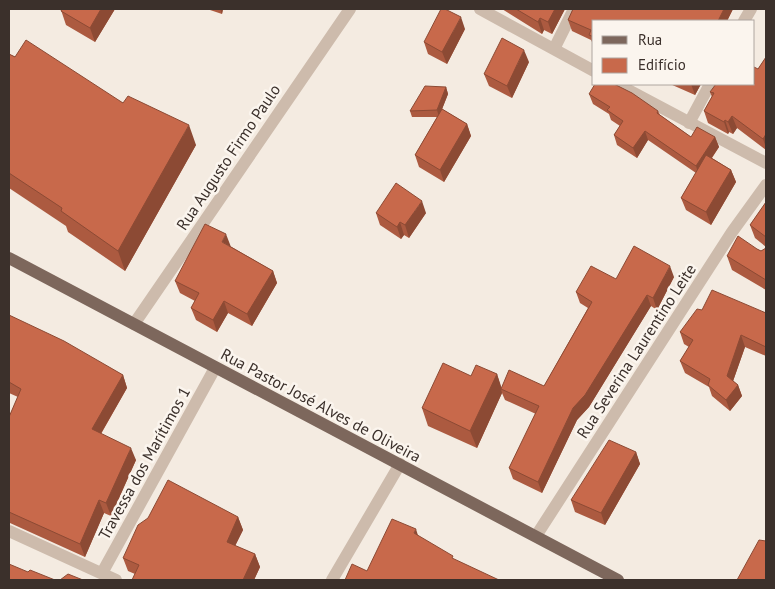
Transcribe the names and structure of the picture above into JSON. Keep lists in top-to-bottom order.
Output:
{
  "streets": {
    "main road": ["Rua Pastor José Alves de Oliveira"],
    "street": ["Rua Augusto Firmo Paulo", "Rua Severina Laurentino Leite", "Travessa dos Marítimos 1"]
  },
  "crossings": [
    ["Rua Augusto Firmo Paulo", "Rua Pastor José Alves de Oliveira"],
    ["Rua Severina Laurentino Leite", "Rua Pastor José Alves de Oliveira"],
    ["Rua Pastor José Alves de Oliveira", "Travessa dos Marítimos 1"]
  ],
  "legend": ["Rua", "Edifício"]
}
